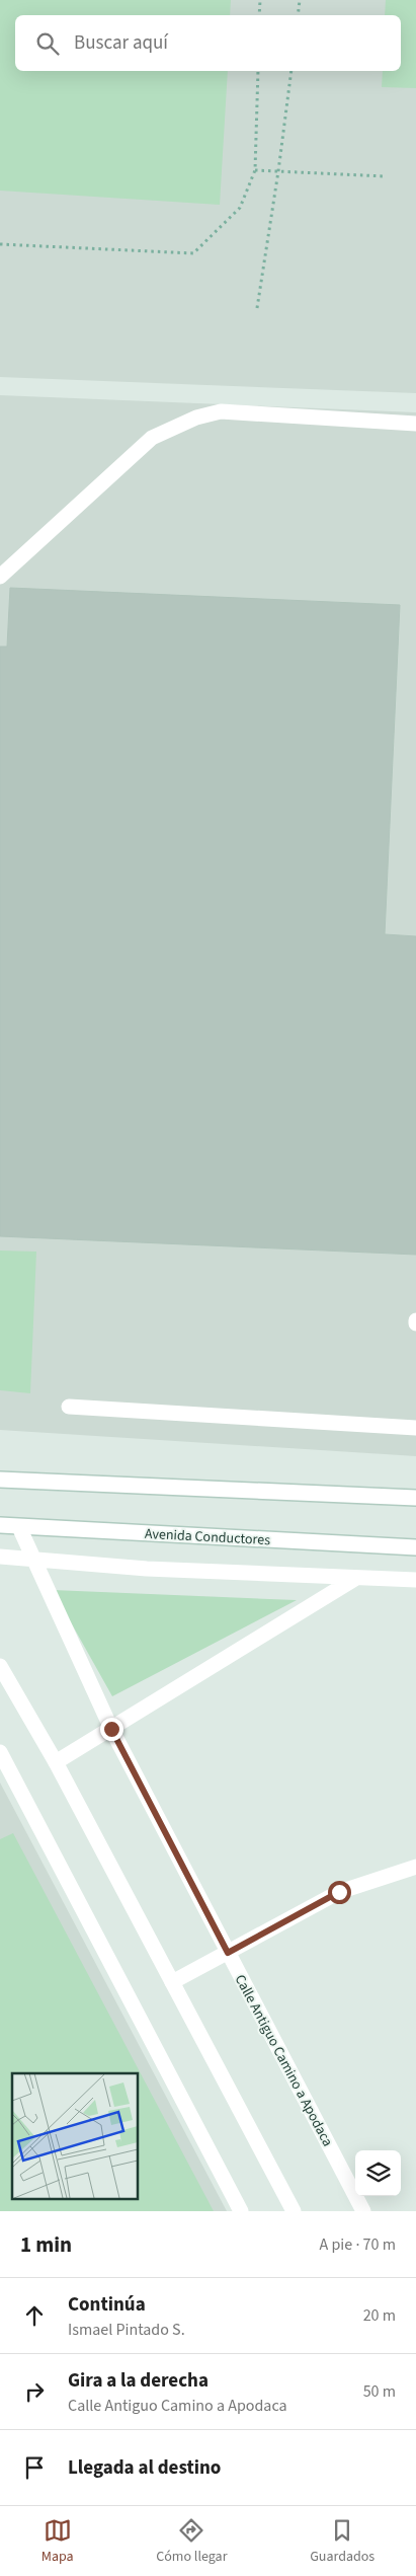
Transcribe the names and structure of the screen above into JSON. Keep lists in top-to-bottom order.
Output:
{
  "streets": {
    "street": ["Avenida Conductores", "Calle Antiguo Camino a Apodaca"]
  },
  "crossings": [
    ["Avenida Conductores", "Calle Antiguo Camino a Apodaca"]
  ],
  "page": {
    "search": "Buscar aquí",
    "heading": ["1 min", "A pie · 70 m"],
    "list": [
      ["Continúa", "Ismael Pintado S.", "20 m"],
      ["Gira a la derecha", "Calle Antiguo Camino a Apodaca", "50 m"],
      "Llegada al destino"
    ],
    "nav": ["Mapa", "Cómo llegar", "Guardados"]
  }
}
